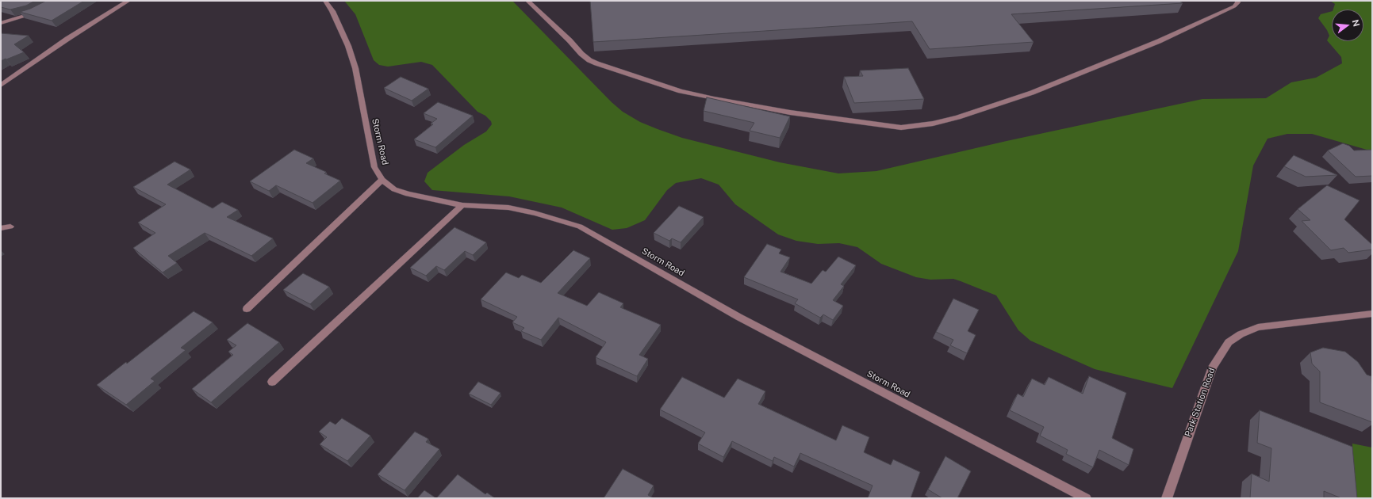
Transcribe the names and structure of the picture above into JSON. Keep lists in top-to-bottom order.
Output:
{
  "streets": {
    "street": ["Storm Road", "Park Station Road"]
  },
  "north": "right"
}
